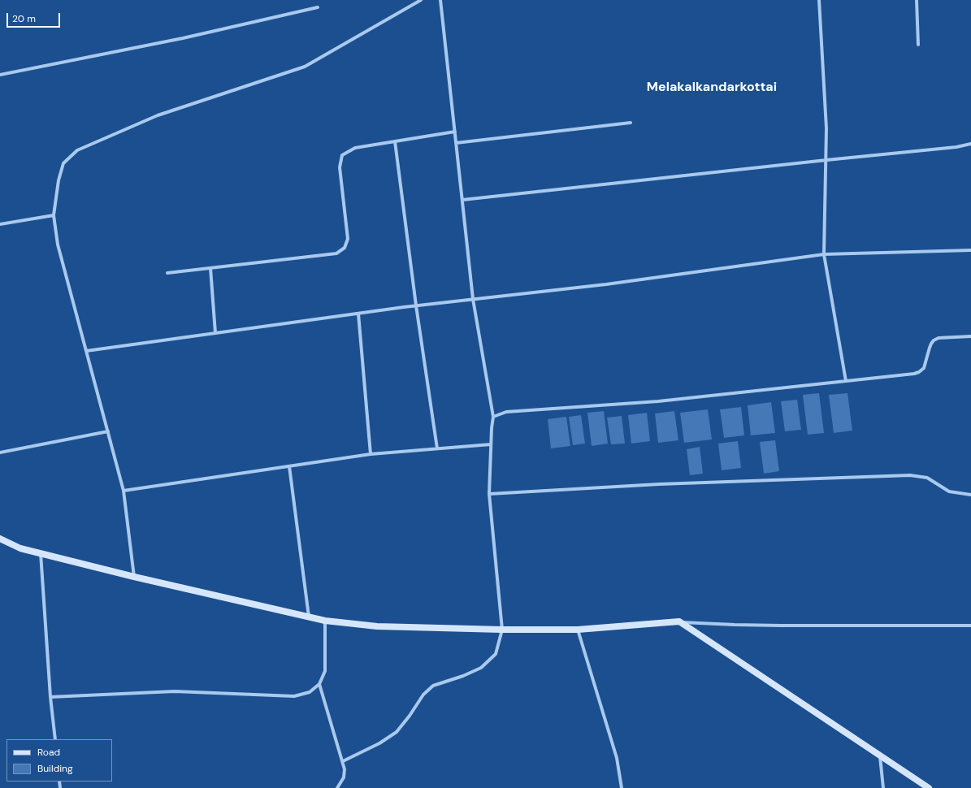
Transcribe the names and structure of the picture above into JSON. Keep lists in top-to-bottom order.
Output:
{
  "districts": ["Melakalkandarkottai"],
  "legend": ["Road", "Building"],
  "scale_bar": "20 m"
}
